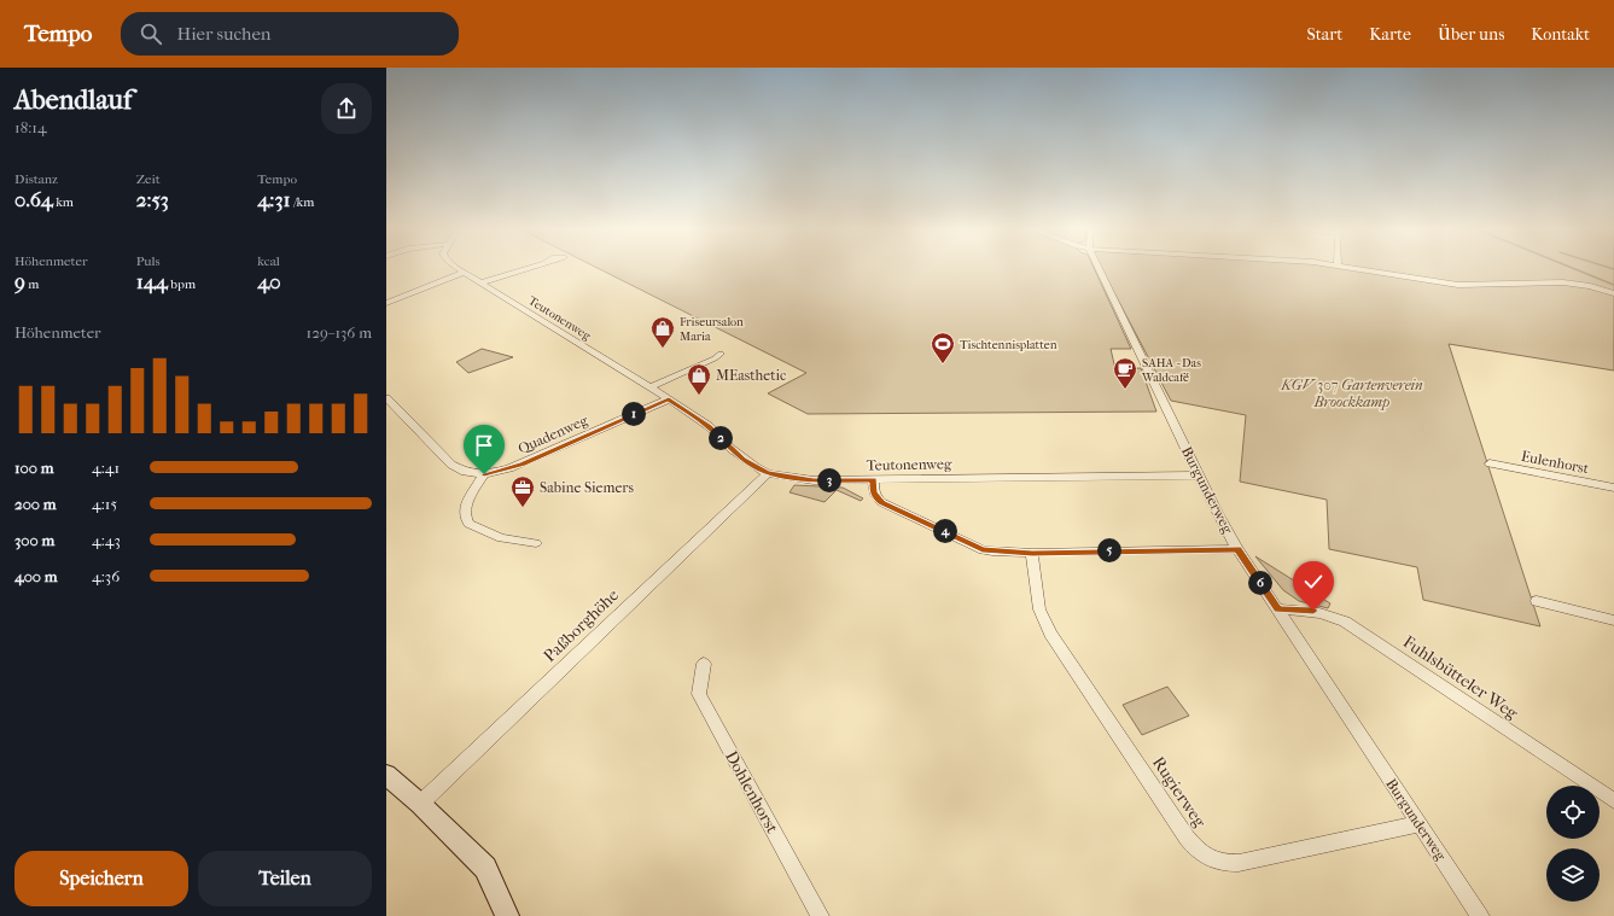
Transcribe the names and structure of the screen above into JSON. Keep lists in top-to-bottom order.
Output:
{
  "streets": {
    "street": [
      "Teutonenweg",
      "Quadenweg",
      "Eulenhorst",
      "Burgunderweg",
      "Paßborghöhe",
      "Fuhlsbütteler Weg",
      "Dohlenhorst",
      "Rugierweg"
    ]
  },
  "crossings": [
    ["Teutonenweg", "Quadenweg"],
    ["Teutonenweg", "Burgunderweg"],
    ["Teutonenweg", "Paßborghöhe"],
    ["Burgunderweg", "Fuhlsbütteler Weg"],
    ["Burgunderweg", "Rugierweg"]
  ],
  "parks": ["KGV 307 Gartenverein Broockkamp"],
  "places": {
    "shop": ["Friseursalon Maria", "MEasthetic"],
    "sports": ["Tischtennisplatten"],
    "cafe": ["SAHA - Das Waldcafé"],
    "office": ["Sabine Siemers"]
  },
  "page": {
    "header": "Tempo",
    "search": "Hier suchen",
    "nav": [
      "Start",
      "Karte",
      "Über uns",
      "Kontakt"
    ],
    "heading": ["Abendlauf", "18:14"],
    "stats": [
      ["Distanz", "0.64 km"],
      ["Zeit", "2:53"],
      ["Tempo", "4:31 /km"],
      ["Höhenmeter", "9 m"],
      ["Puls", "144 bpm"],
      ["kcal", "40"]
    ],
    "chart": ["Höhenmeter", "129–136 m"],
    "pins": [
      "1",
      "2",
      "3",
      "4",
      "5",
      "6"
    ],
    "list": [
      {
        "name": "100 m",
        "note": "4:41"
      },
      {
        "name": "200 m",
        "note": "4:15"
      },
      {
        "name": "300 m",
        "note": "4:43"
      },
      {
        "name": "400 m",
        "note": "4:36"
      }
    ],
    "buttons": ["Speichern", "Teilen"]
  }
}
